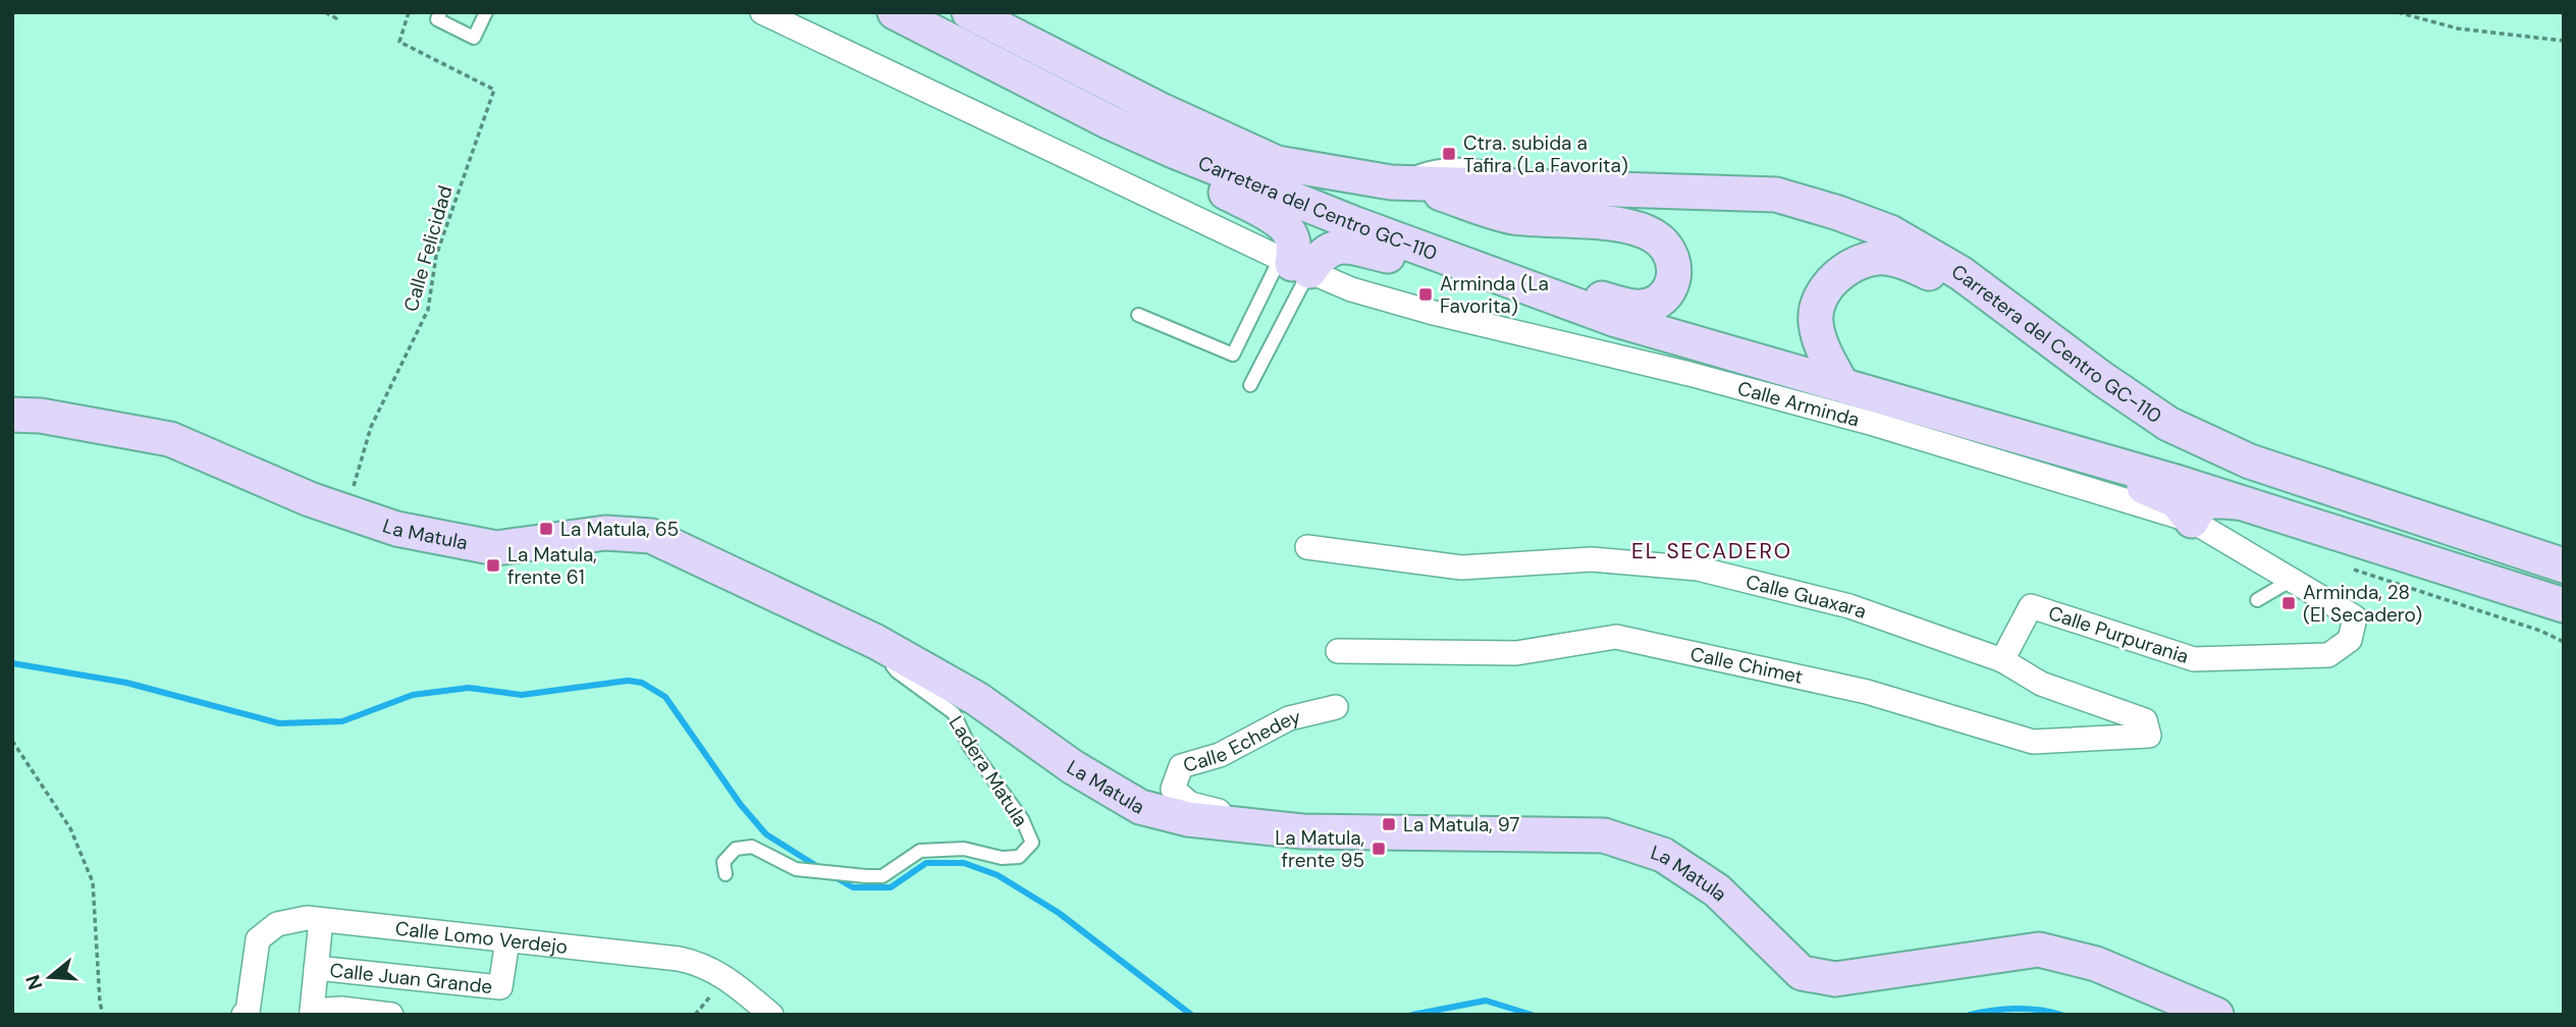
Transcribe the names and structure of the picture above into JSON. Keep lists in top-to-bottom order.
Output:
{
  "streets": {
    "main road": ["Carretera del Centro GC-110", "La Matula"],
    "street": [
      "Calle Arminda",
      "Calle Guaxara",
      "Calle Purpurania",
      "Calle Chimet",
      "Calle Echedey",
      "Calle Lomo Verdejo",
      "Calle Juan Grande"
    ],
    "lane": ["Ladera Matula"],
    "path": ["Calle Felicidad"]
  },
  "crossings": [
    ["Calle Felicidad", "La Matula"],
    ["Calle Arminda", "Calle Purpurania"],
    ["La Matula", "Calle Echedey"],
    ["La Matula", "Ladera Matula"],
    ["Calle Guaxara", "Calle Purpurania"],
    ["Calle Guaxara", "Calle Chimet"],
    ["Calle Lomo Verdejo", "Calle Juan Grande"]
  ],
  "districts": ["EL SECADERO"],
  "places": {
    "transit": [
      "Ctra. subida a Tafira (La Favorita)",
      "Arminda (La Favorita)",
      "La Matula, 65",
      "La Matula, frente 61",
      "Arminda, 28 (El Secadero)",
      "La Matula, 97",
      "La Matula, frente 95"
    ]
  },
  "north": "left"
}
